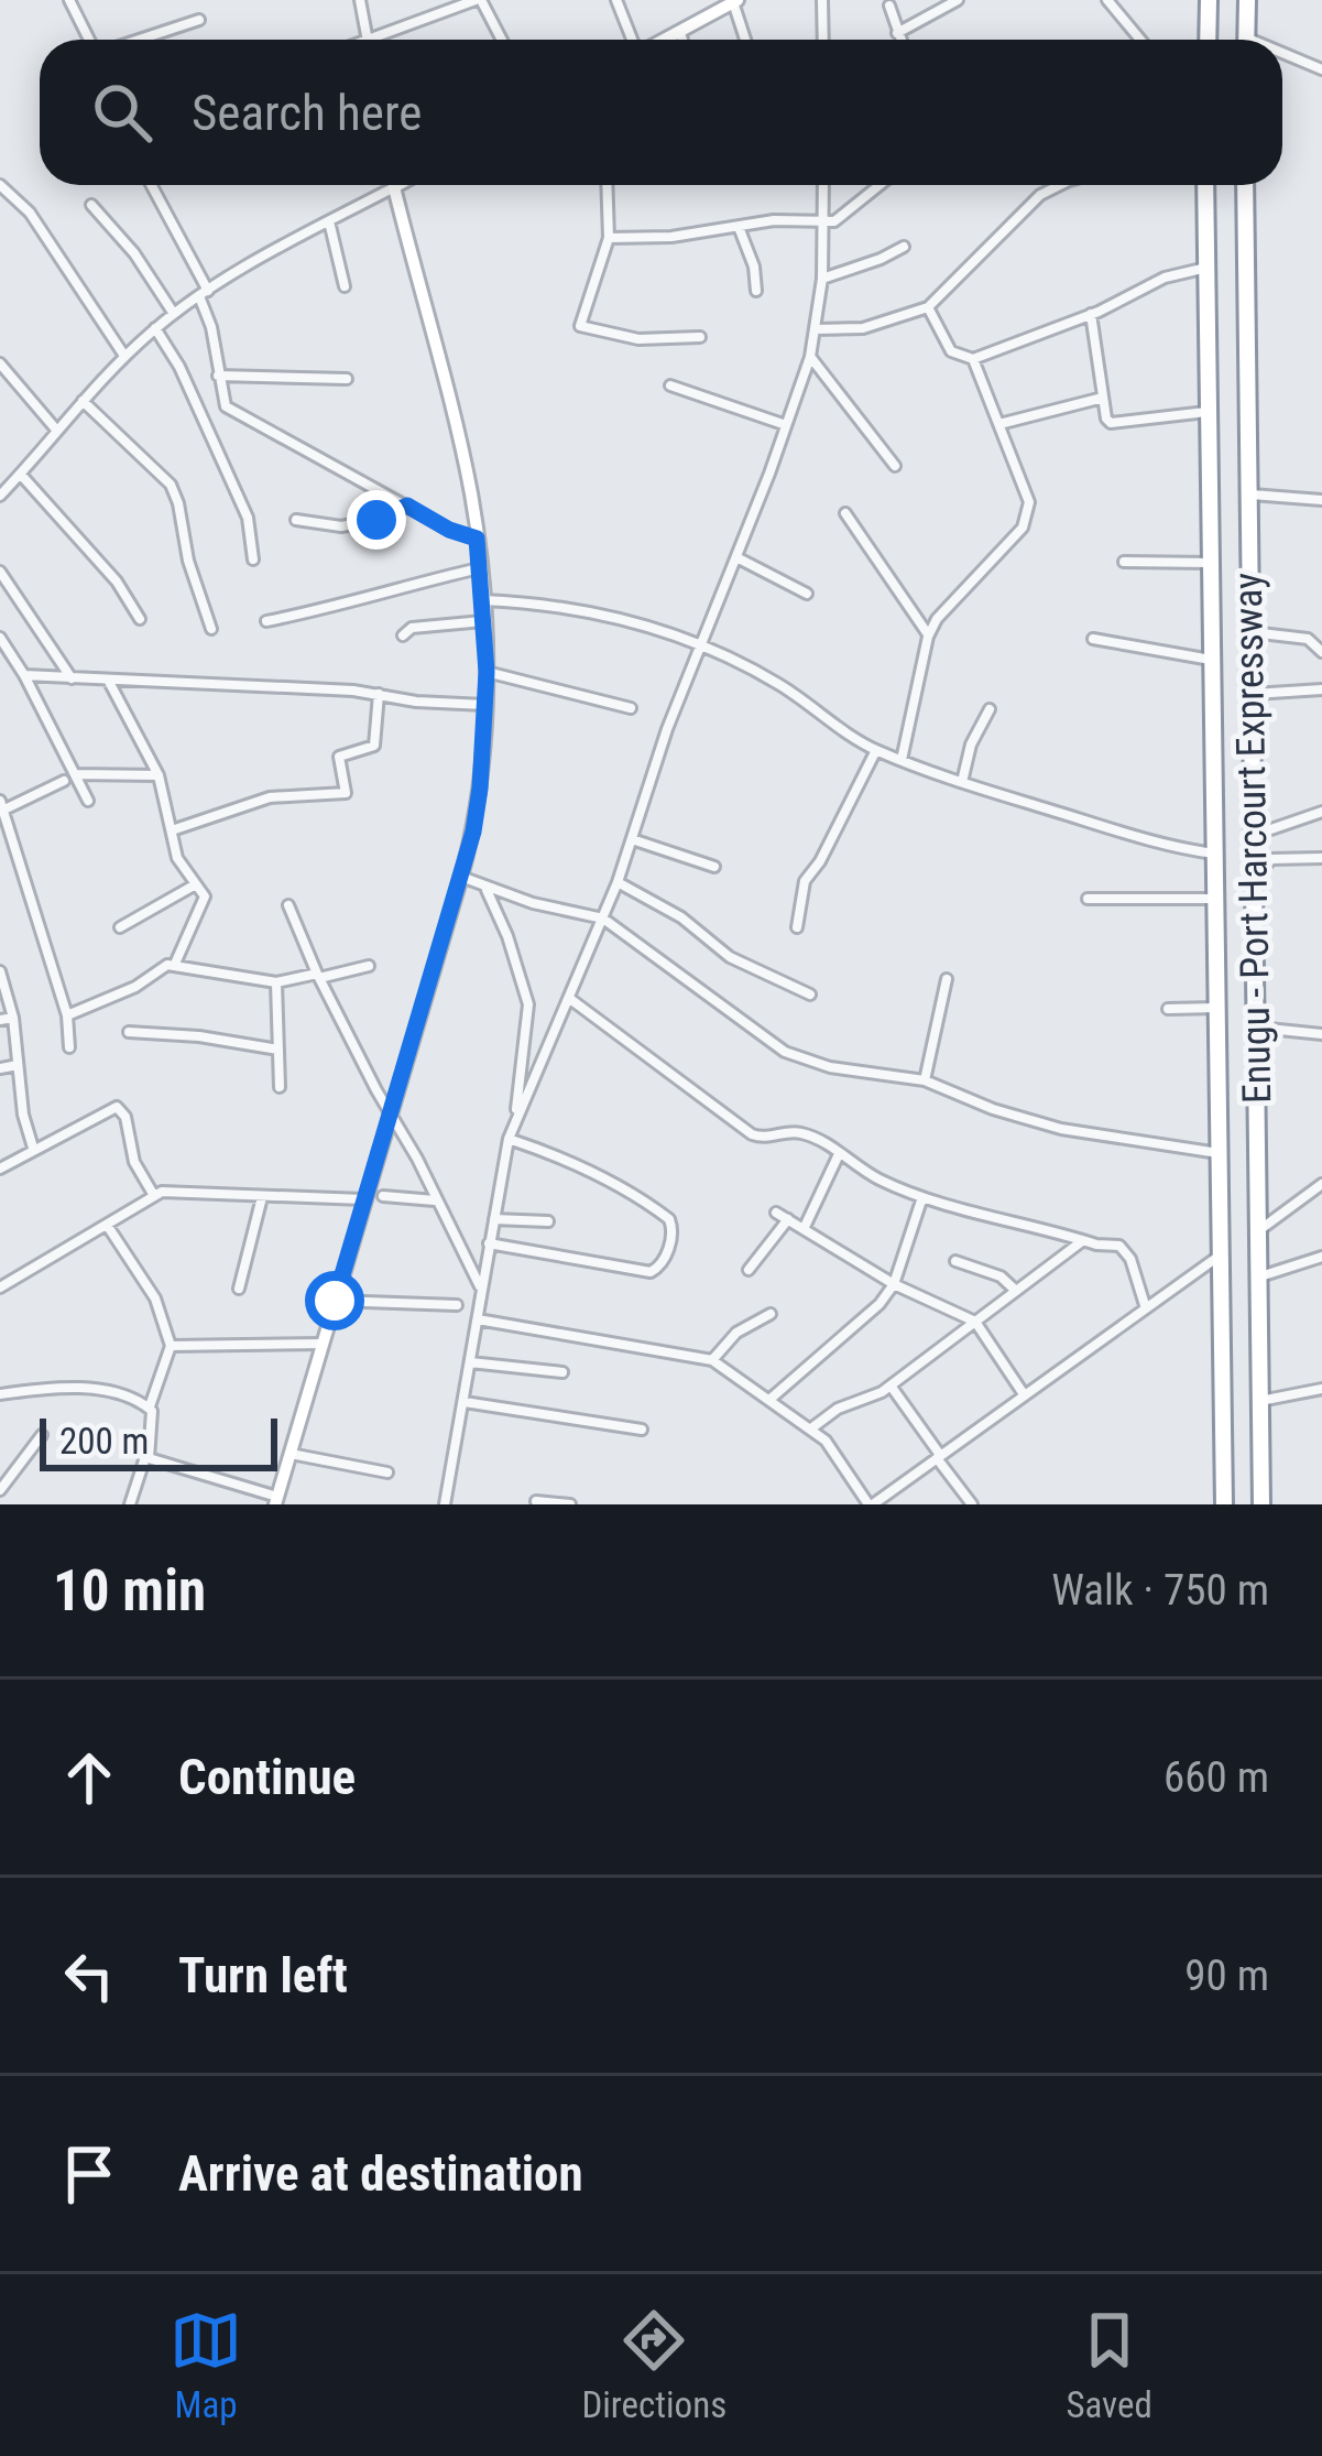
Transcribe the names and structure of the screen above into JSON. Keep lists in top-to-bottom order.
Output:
{
  "streets": {
    "highway": ["Enugu - Port Harcourt Expressway"]
  },
  "scale_bar": "200 m",
  "page": {
    "search": "Search here",
    "scale": "200 m",
    "heading": ["10 min", "Walk · 750 m"],
    "list": [
      ["Continue", "660 m"],
      ["Turn left", "90 m"],
      "Arrive at destination"
    ],
    "nav": ["Map", "Directions", "Saved"]
  }
}
